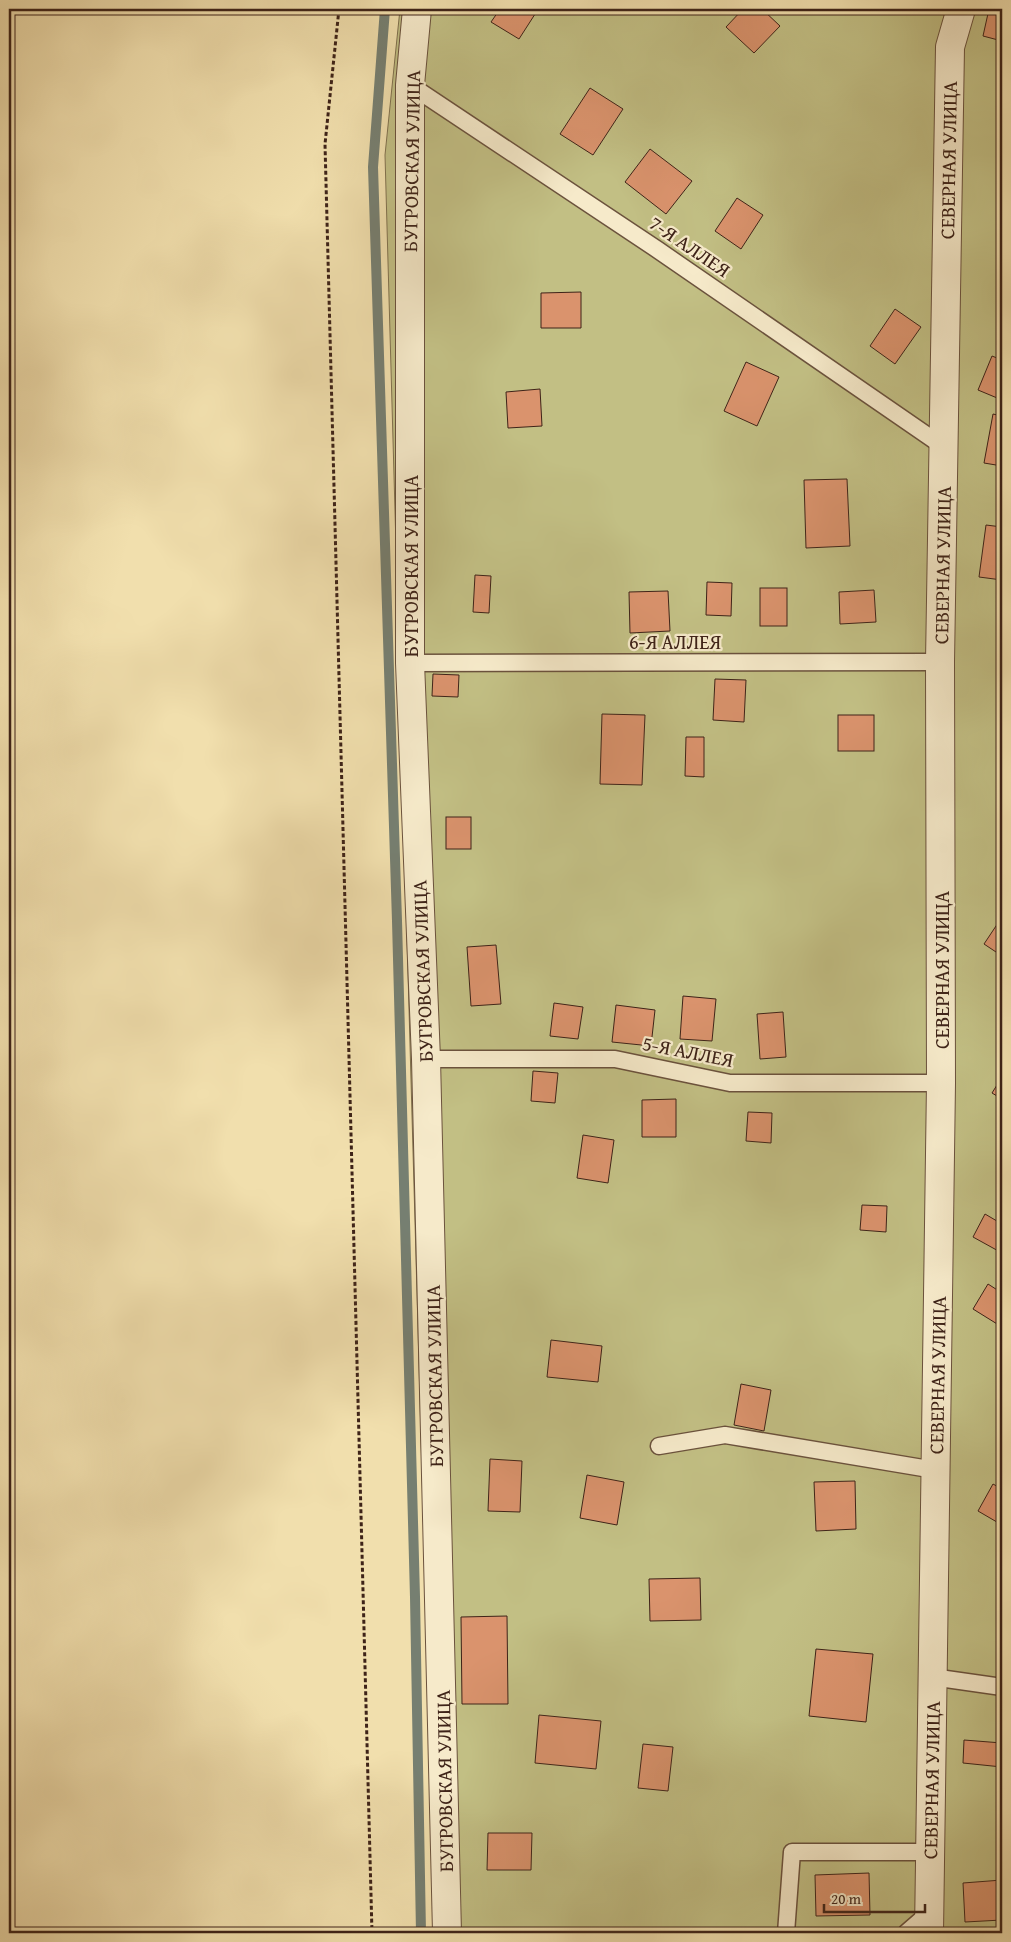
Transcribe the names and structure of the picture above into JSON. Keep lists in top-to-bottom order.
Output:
{
  "streets": {
    "street": ["СЕВЕРНАЯ УЛИЦА", "БУГРОВСКАЯ УЛИЦА"],
    "lane": ["7-Я АЛЛЕЯ", "6-Я АЛЛЕЯ", "5-Я АЛЛЕЯ"]
  },
  "crossings": [
    ["СЕВЕРНАЯ УЛИЦА", "7-Я АЛЛЕЯ"],
    ["СЕВЕРНАЯ УЛИЦА", "6-Я АЛЛЕЯ"],
    ["СЕВЕРНАЯ УЛИЦА", "5-Я АЛЛЕЯ"],
    ["БУГРОВСКАЯ УЛИЦА", "7-Я АЛЛЕЯ"],
    ["БУГРОВСКАЯ УЛИЦА", "6-Я АЛЛЕЯ"],
    ["БУГРОВСКАЯ УЛИЦА", "5-Я АЛЛЕЯ"]
  ],
  "scale_bar": "20 m"
}
